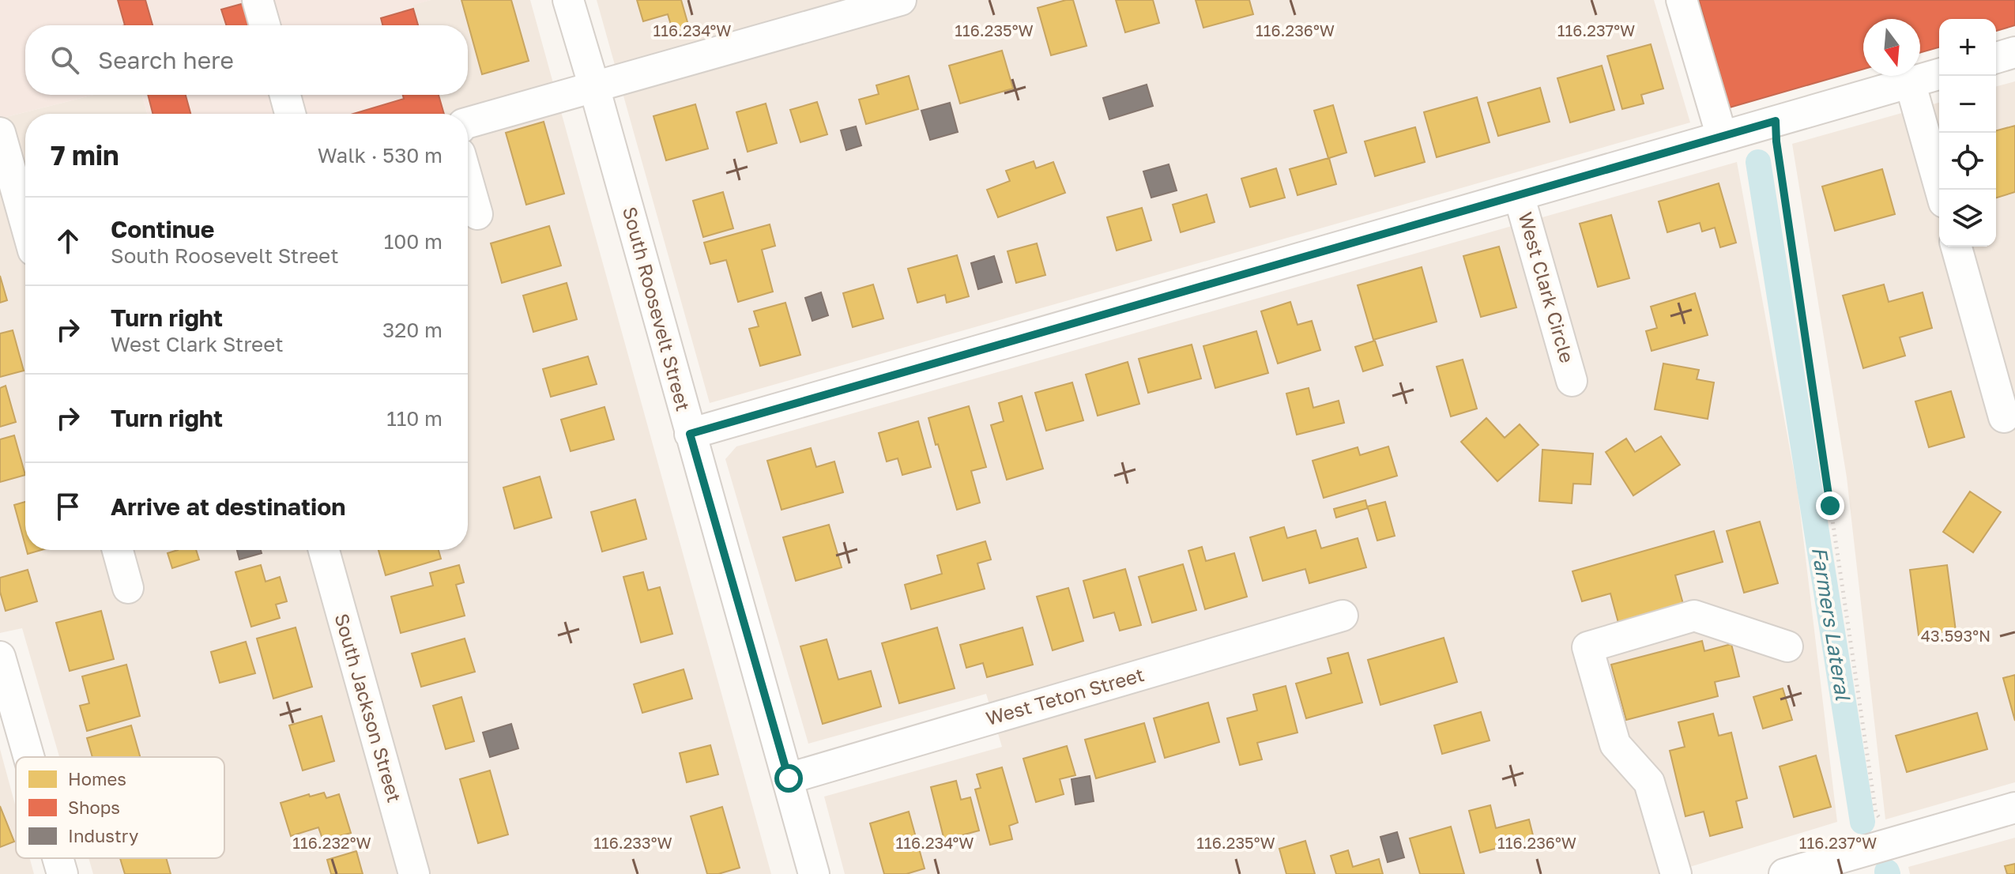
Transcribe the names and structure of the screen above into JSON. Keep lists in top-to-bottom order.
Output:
{
  "streets": {
    "street": [
      "West Clark Circle",
      "South Roosevelt Street",
      "West Teton Street",
      "South Jackson Street"
    ]
  },
  "crossings": [
    ["South Roosevelt Street", "West Teton Street"]
  ],
  "water": ["Farmers Lateral"],
  "legend": ["Homes", "Shops", "Industry"],
  "north": "bottom",
  "page": {
    "map_buttons": ["+", "−"],
    "search": "Search here",
    "heading": ["7 min", "Walk · 530 m"],
    "list": [
      ["Continue", "South Roosevelt Street", "100 m"],
      ["Turn right", "West Clark Street", "320 m"],
      ["Turn right", "110 m"],
      "Arrive at destination"
    ]
  },
  "coordinates": [
    "116.234°W",
    "116.235°W",
    "116.236°W",
    "116.237°W",
    "43.593°N",
    "116.232°W",
    "116.233°W"
  ]
}
